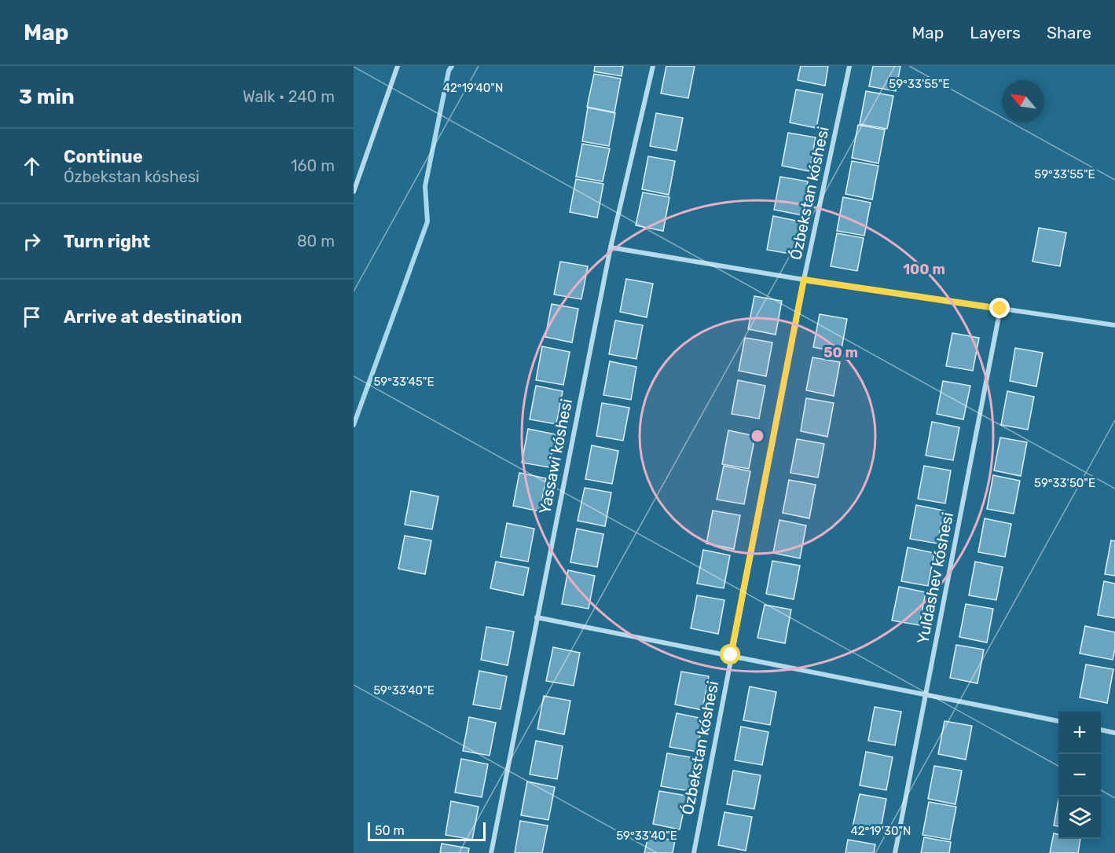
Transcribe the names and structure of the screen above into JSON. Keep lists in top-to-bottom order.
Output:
{
  "streets": {
    "street": ["Ózbekstan kóshesi", "Yassawi kóshesi", "Yuldashev kóshesi"]
  },
  "scale_bar": "50 m",
  "north": "top left",
  "page": {
    "header": "Map",
    "nav": ["Map", "Layers", "Share"],
    "heading": ["3 min", "Walk · 240 m"],
    "list": [
      ["Continue", "Ózbekstan kóshesi", "160 m"],
      ["Turn right", "80 m"],
      "Arrive at destination"
    ],
    "map_buttons": ["+", "−"],
    "scale": "50 m"
  },
  "coordinates": [
    "59°33'55\"E",
    "42°19'40\"N",
    "59°33'45\"E",
    "59°33'50\"E",
    "59°33'40\"E",
    "42°19'30\"N"
  ],
  "rings": ["100 m", "50 m"]
}
